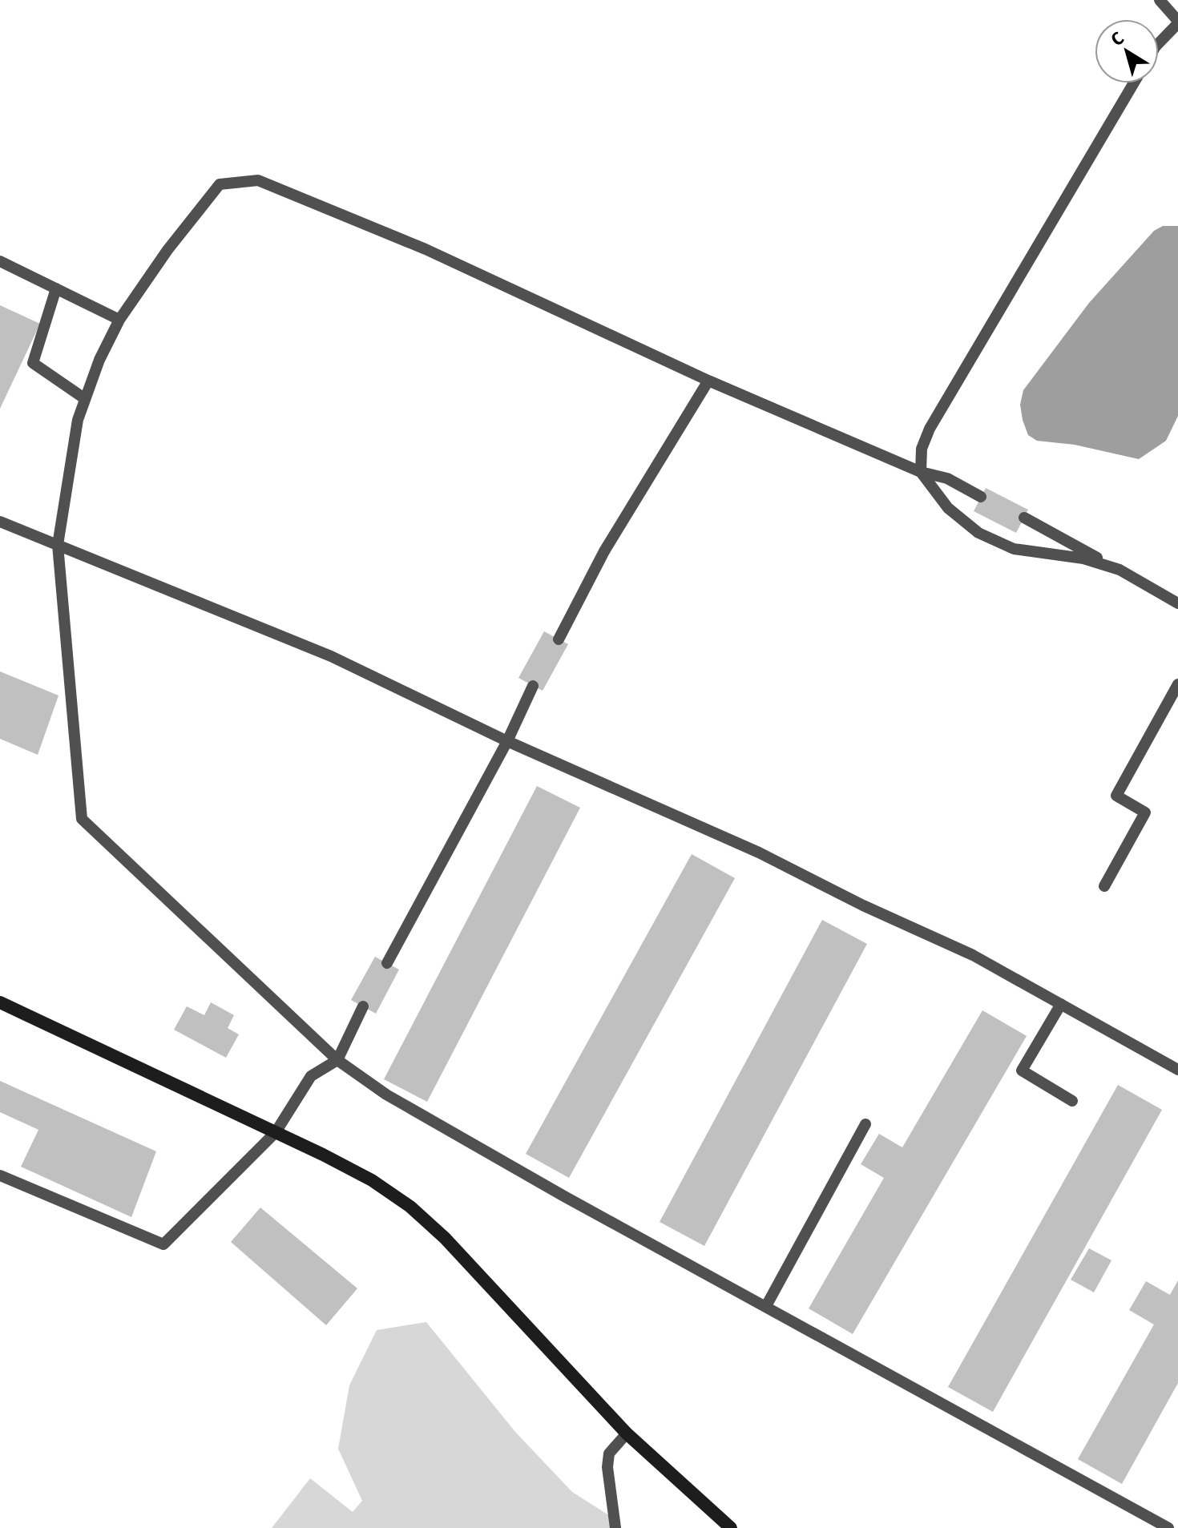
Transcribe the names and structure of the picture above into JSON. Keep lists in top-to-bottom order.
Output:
{
  "north": "top left"
}
